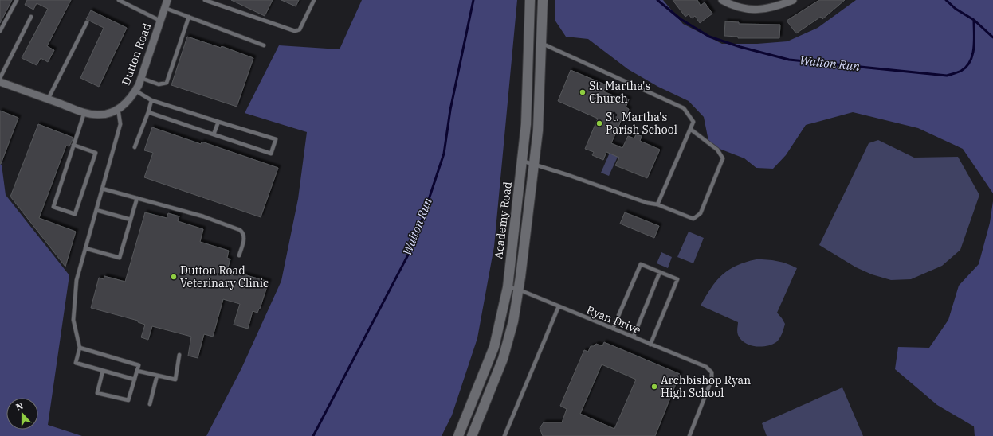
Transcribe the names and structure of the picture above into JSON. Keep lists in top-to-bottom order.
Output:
{
  "streets": {
    "main road": ["Academy Road"],
    "street": ["Dutton Road"],
    "lane": ["Ryan Drive"]
  },
  "crossings": [
    ["Academy Road", "Ryan Drive"]
  ],
  "water": ["Walton Run"],
  "places": [
    "St. Martha's Church",
    "St. Martha's Parish School",
    "Dutton Road Veterinary Clinic",
    "Archbishop Ryan High School"
  ],
  "north": "top"
}
